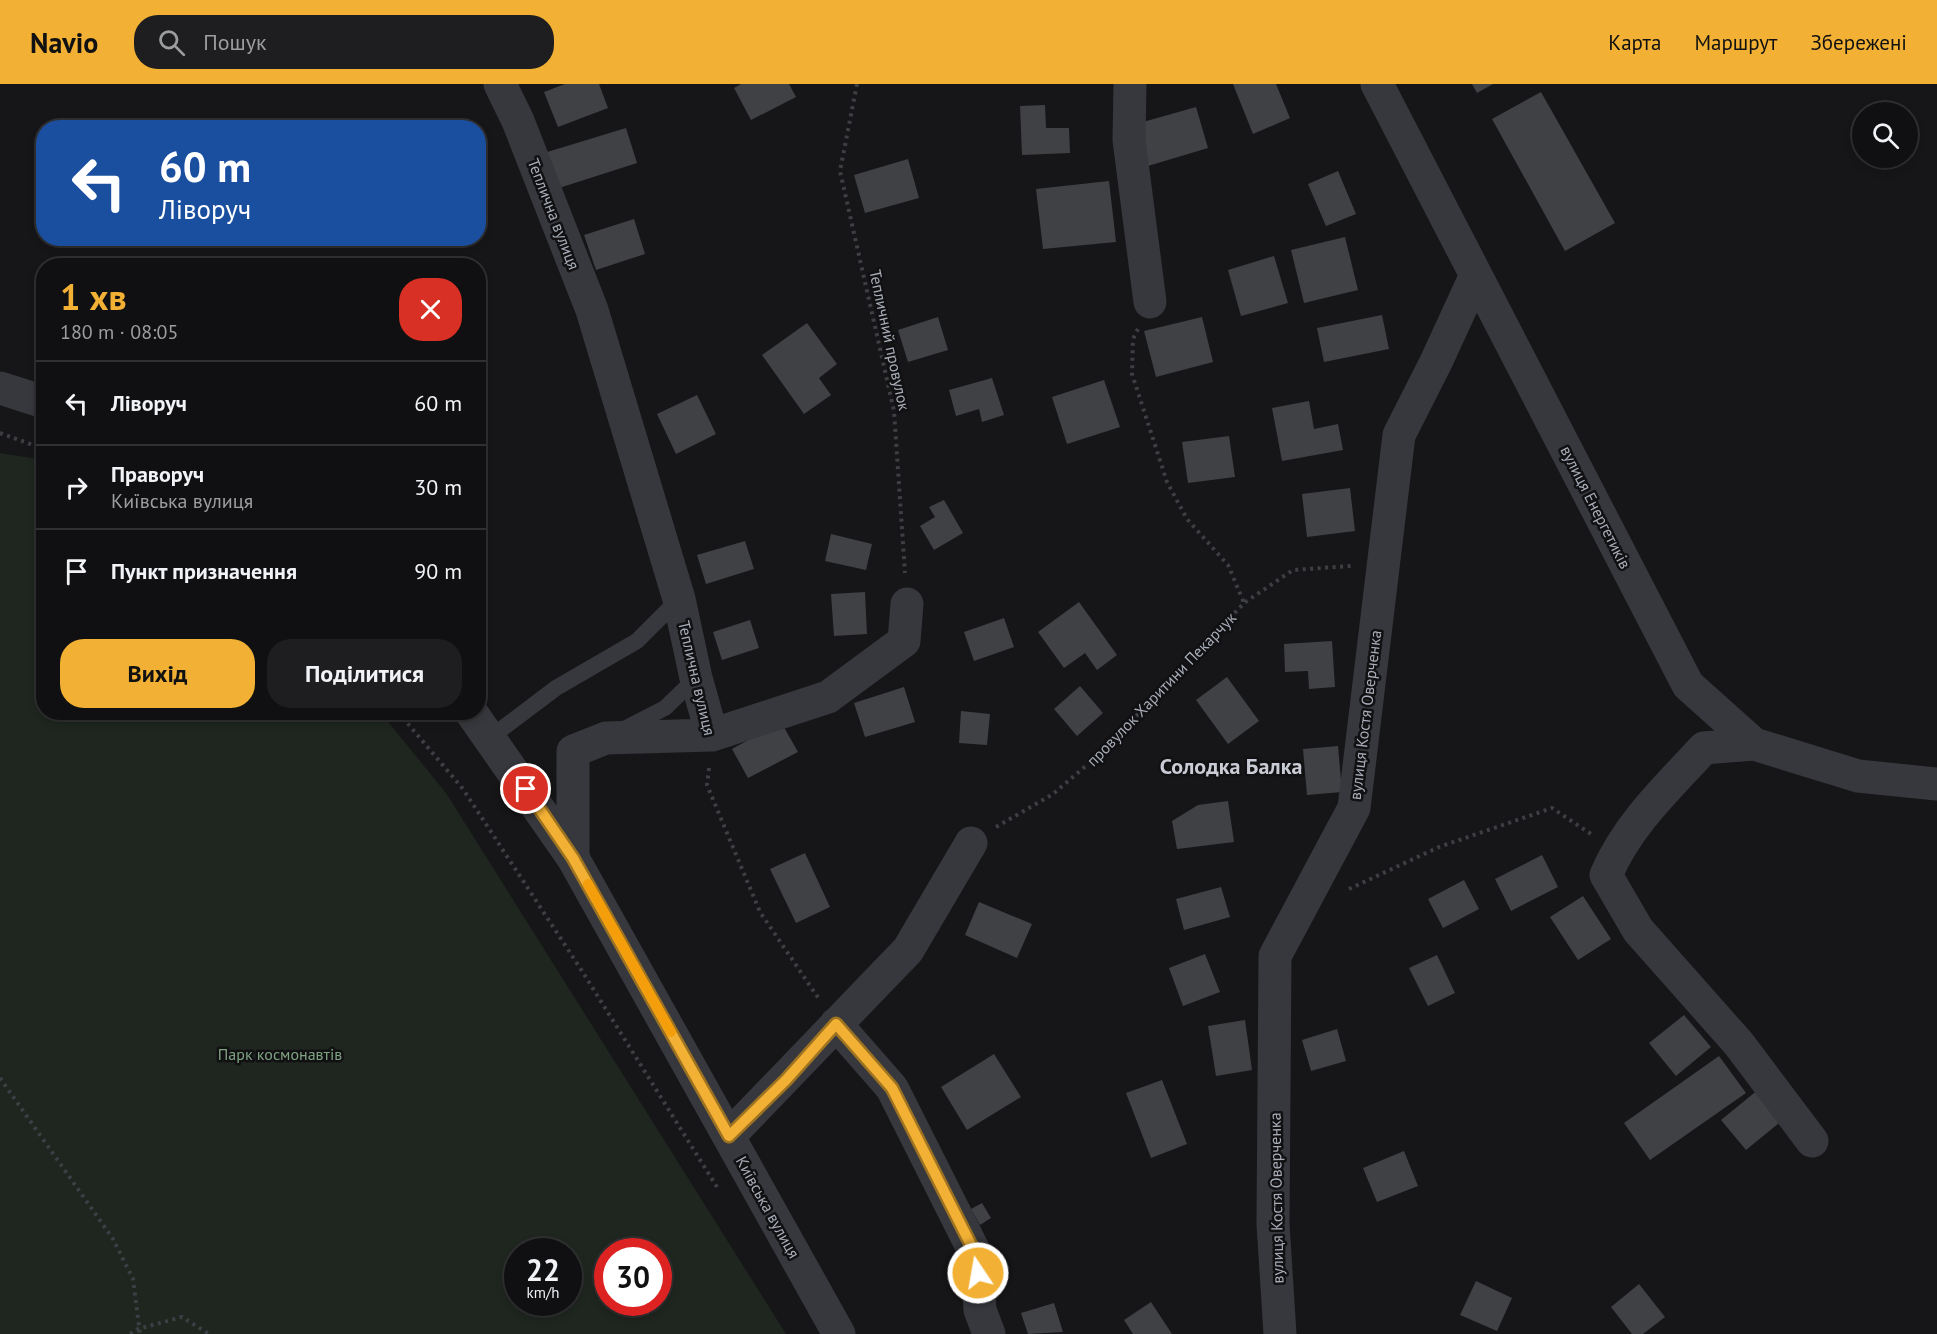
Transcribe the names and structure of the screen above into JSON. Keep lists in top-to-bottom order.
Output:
{
  "streets": {
    "street": [
      "Теплична вулиця",
      "вулиця Енергетиків",
      "вулиця Костя Оверченка",
      "Київська вулиця"
    ],
    "path": ["Тепличний провулок", "провулок Харитини Пекарчук"]
  },
  "crossings": [
    ["вулиця Енергетиків", "вулиця Костя Оверченка"],
    ["провулок Харитини Пекарчук", "вулиця Костя Оверченка"]
  ],
  "districts": ["Солодка Балка"],
  "parks": ["Парк космонавтів"],
  "page": {
    "header": "Navio",
    "search": "Пошук",
    "nav": ["Карта", "Маршрут", "Збережені"],
    "turn": ["60 m", "Ліворуч"],
    "heading": ["1 хв", "180 m · 08:05"],
    "list": [
      {
        "name": "Ліворуч",
        "value": "60 m"
      },
      {
        "name": "Праворуч",
        "note": "Київська вулиця",
        "value": "30 m"
      },
      {
        "name": "Пункт призначення",
        "value": "90 m"
      }
    ],
    "buttons": ["Вихід", "Поділитися"],
    "speed": "22 km/h",
    "limit": "30"
  }
}
